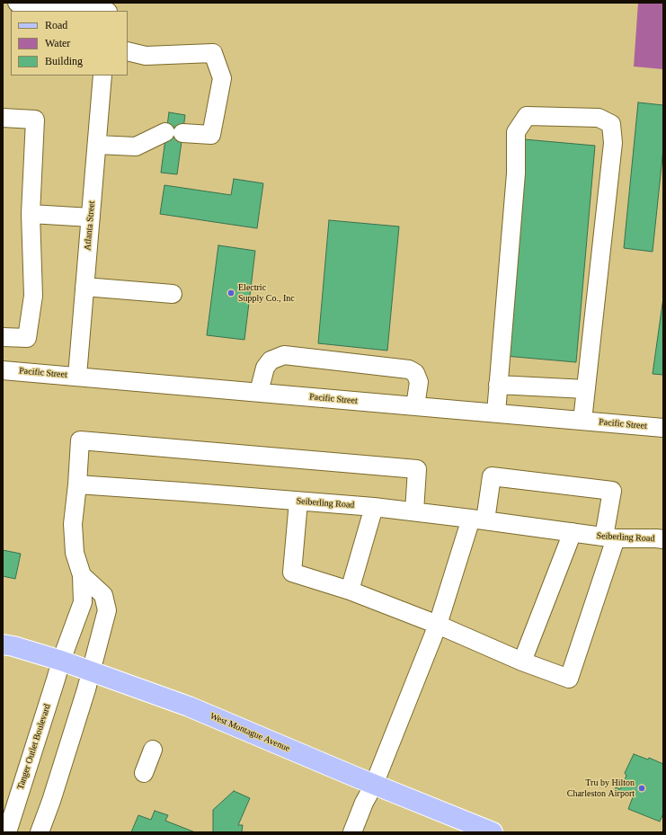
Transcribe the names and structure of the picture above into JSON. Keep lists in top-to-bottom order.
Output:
{
  "streets": {
    "main road": ["West Montague Avenue"],
    "street": [
      "Atlanta Street",
      "Pacific Street",
      "Seiberling Road",
      "Tanger Outlet Boulevard"
    ]
  },
  "crossings": [
    ["Atlanta Street", "Pacific Street"],
    ["West Montague Avenue", "Tanger Outlet Boulevard"]
  ],
  "places": ["Electric Supply Co., Inc", "Tru by Hilton Charleston Airport"],
  "legend": ["Road", "Water", "Building"]
}
